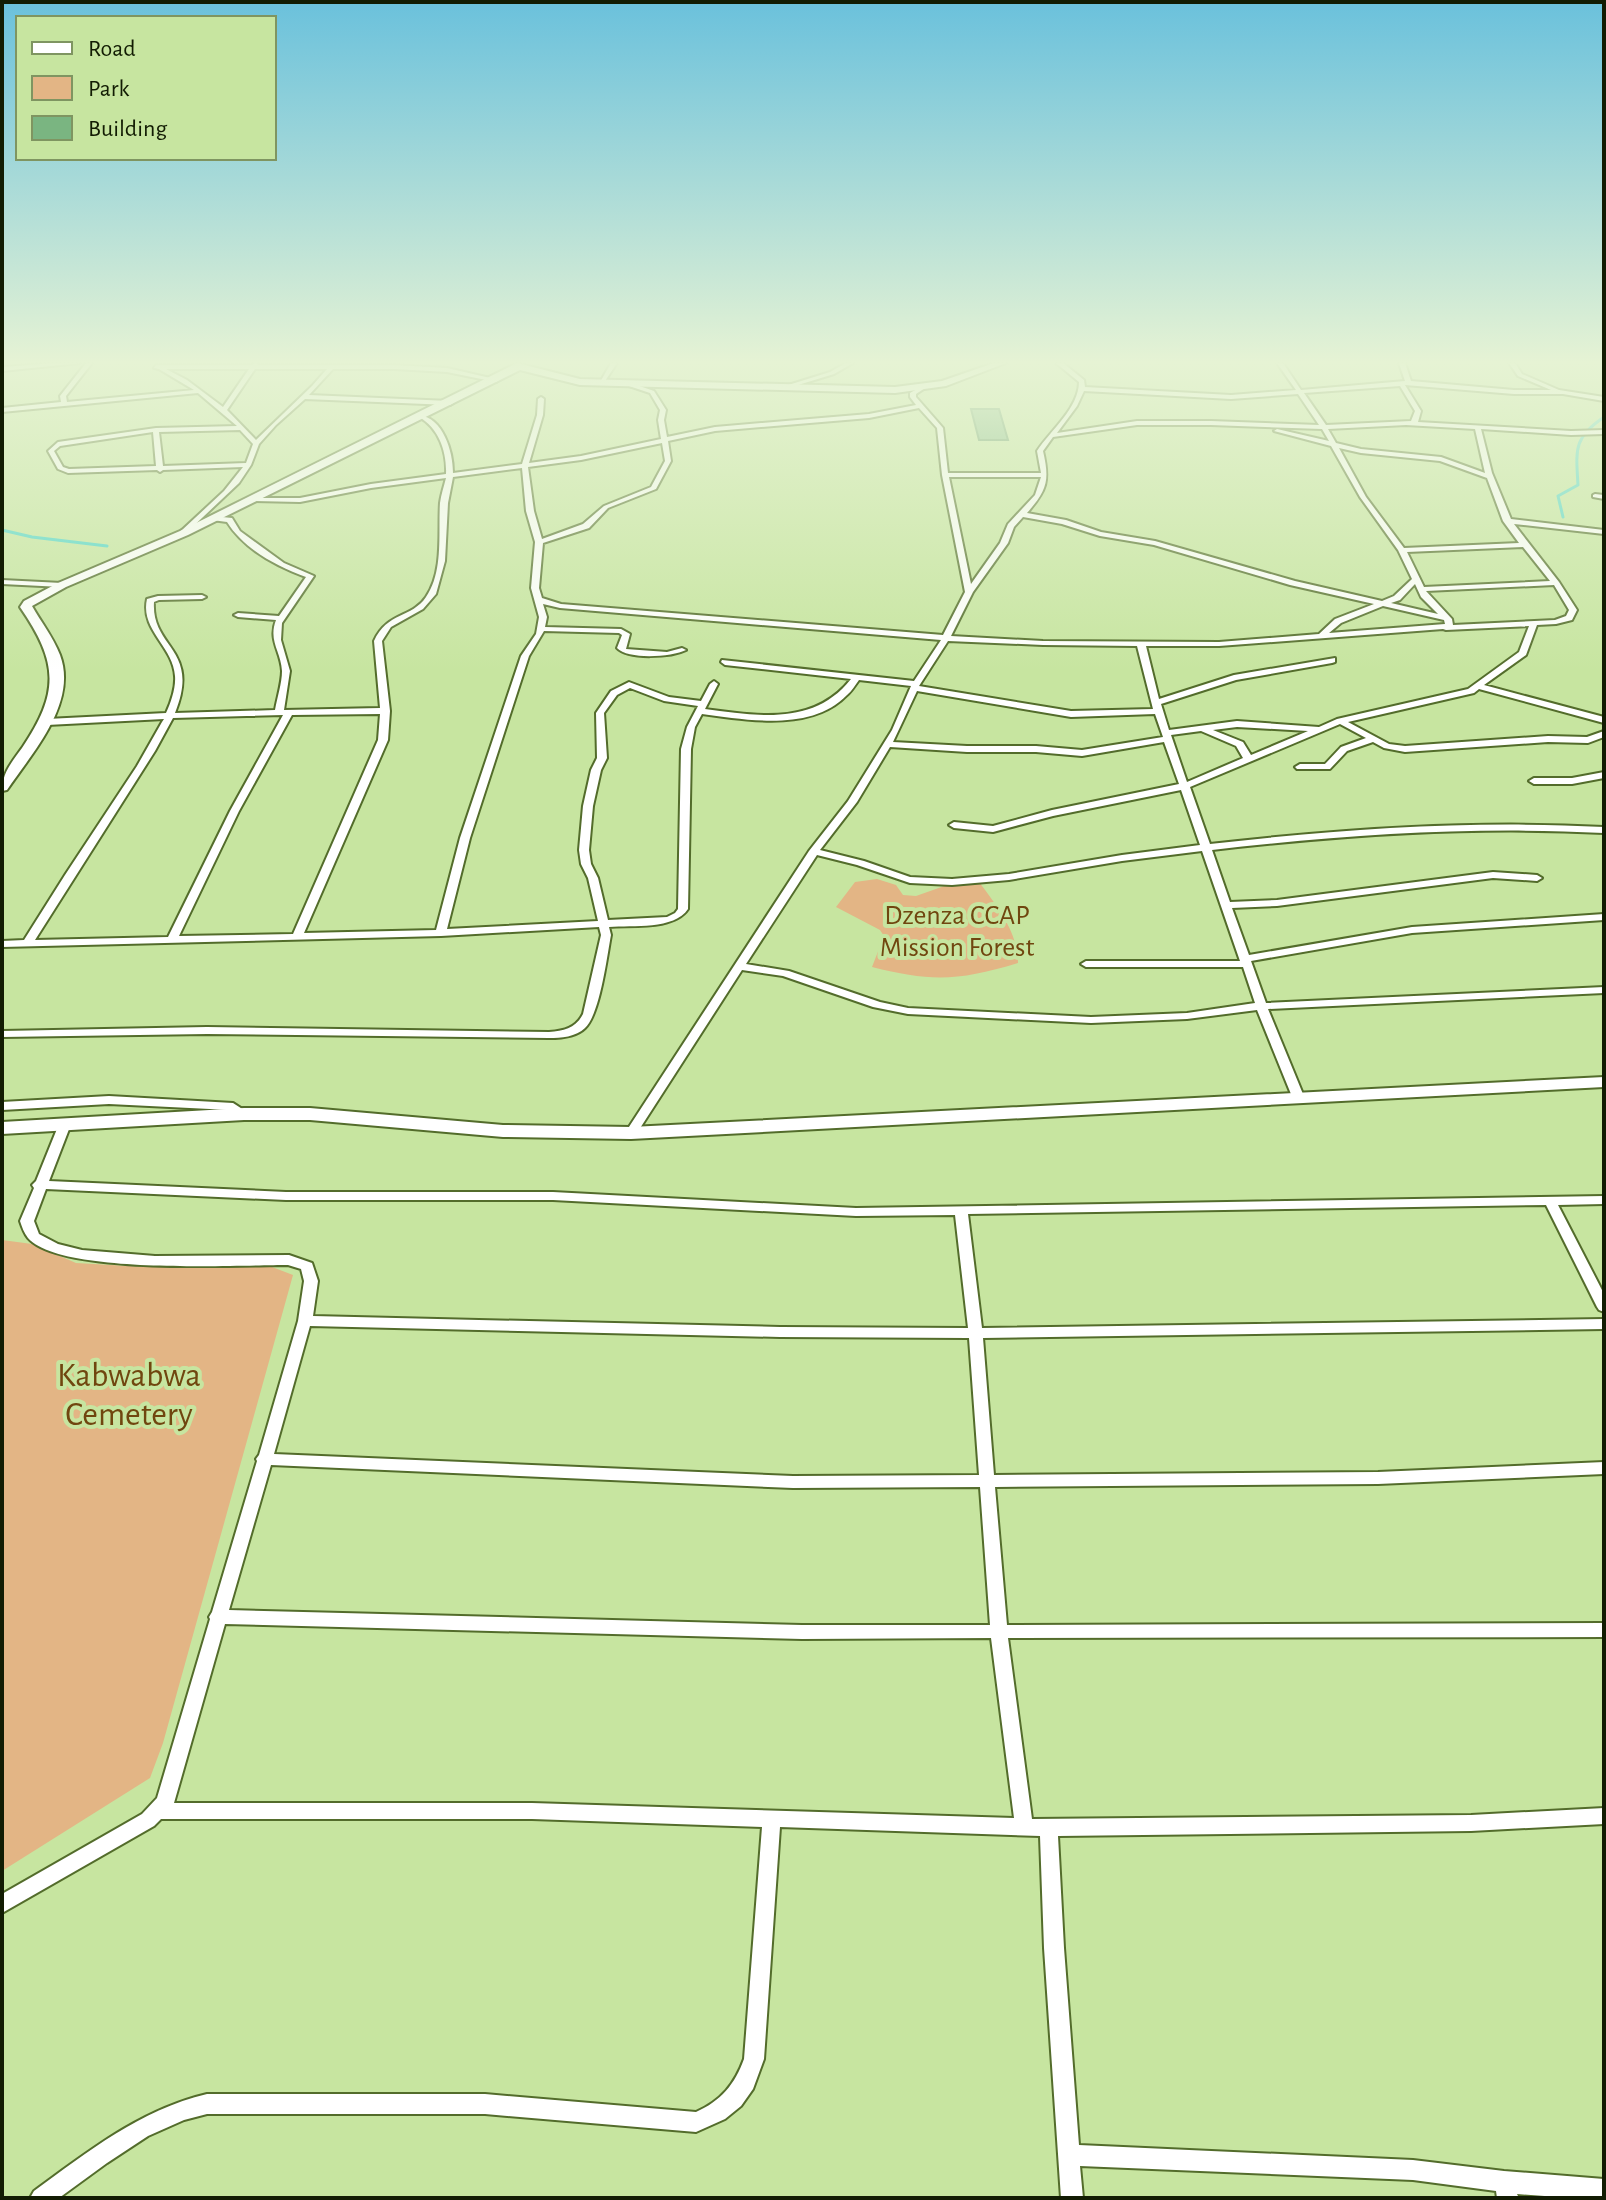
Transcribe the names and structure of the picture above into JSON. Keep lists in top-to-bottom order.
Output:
{
  "parks": ["Dzenza CCAP Mission Forest", "Kabwabwa Cemetery"],
  "legend": ["Road", "Park", "Building"]
}
